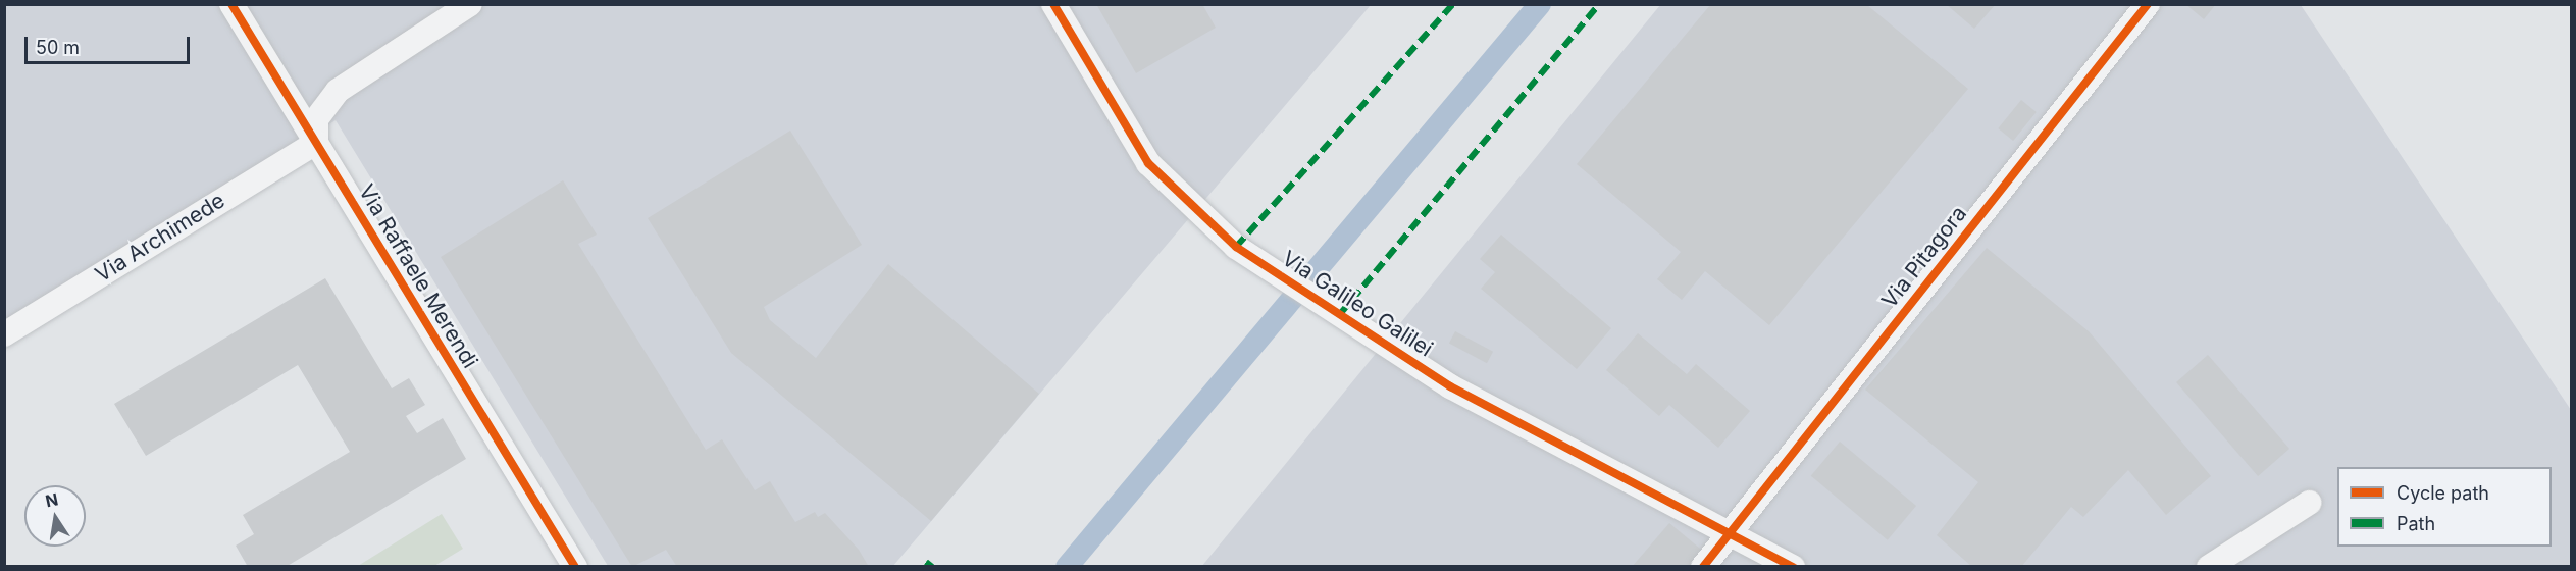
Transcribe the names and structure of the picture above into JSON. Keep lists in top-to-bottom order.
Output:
{
  "streets": {
    "street": [
      "Via Archimede",
      "Via Pitagora",
      "Via Raffaele Merendi",
      "Via Galileo Galilei"
    ]
  },
  "crossings": [
    ["Via Archimede", "Via Raffaele Merendi"],
    ["Via Pitagora", "Via Galileo Galilei"]
  ],
  "legend": ["Cycle path", "Path"],
  "scale_bar": "50 m",
  "north": "top"
}
